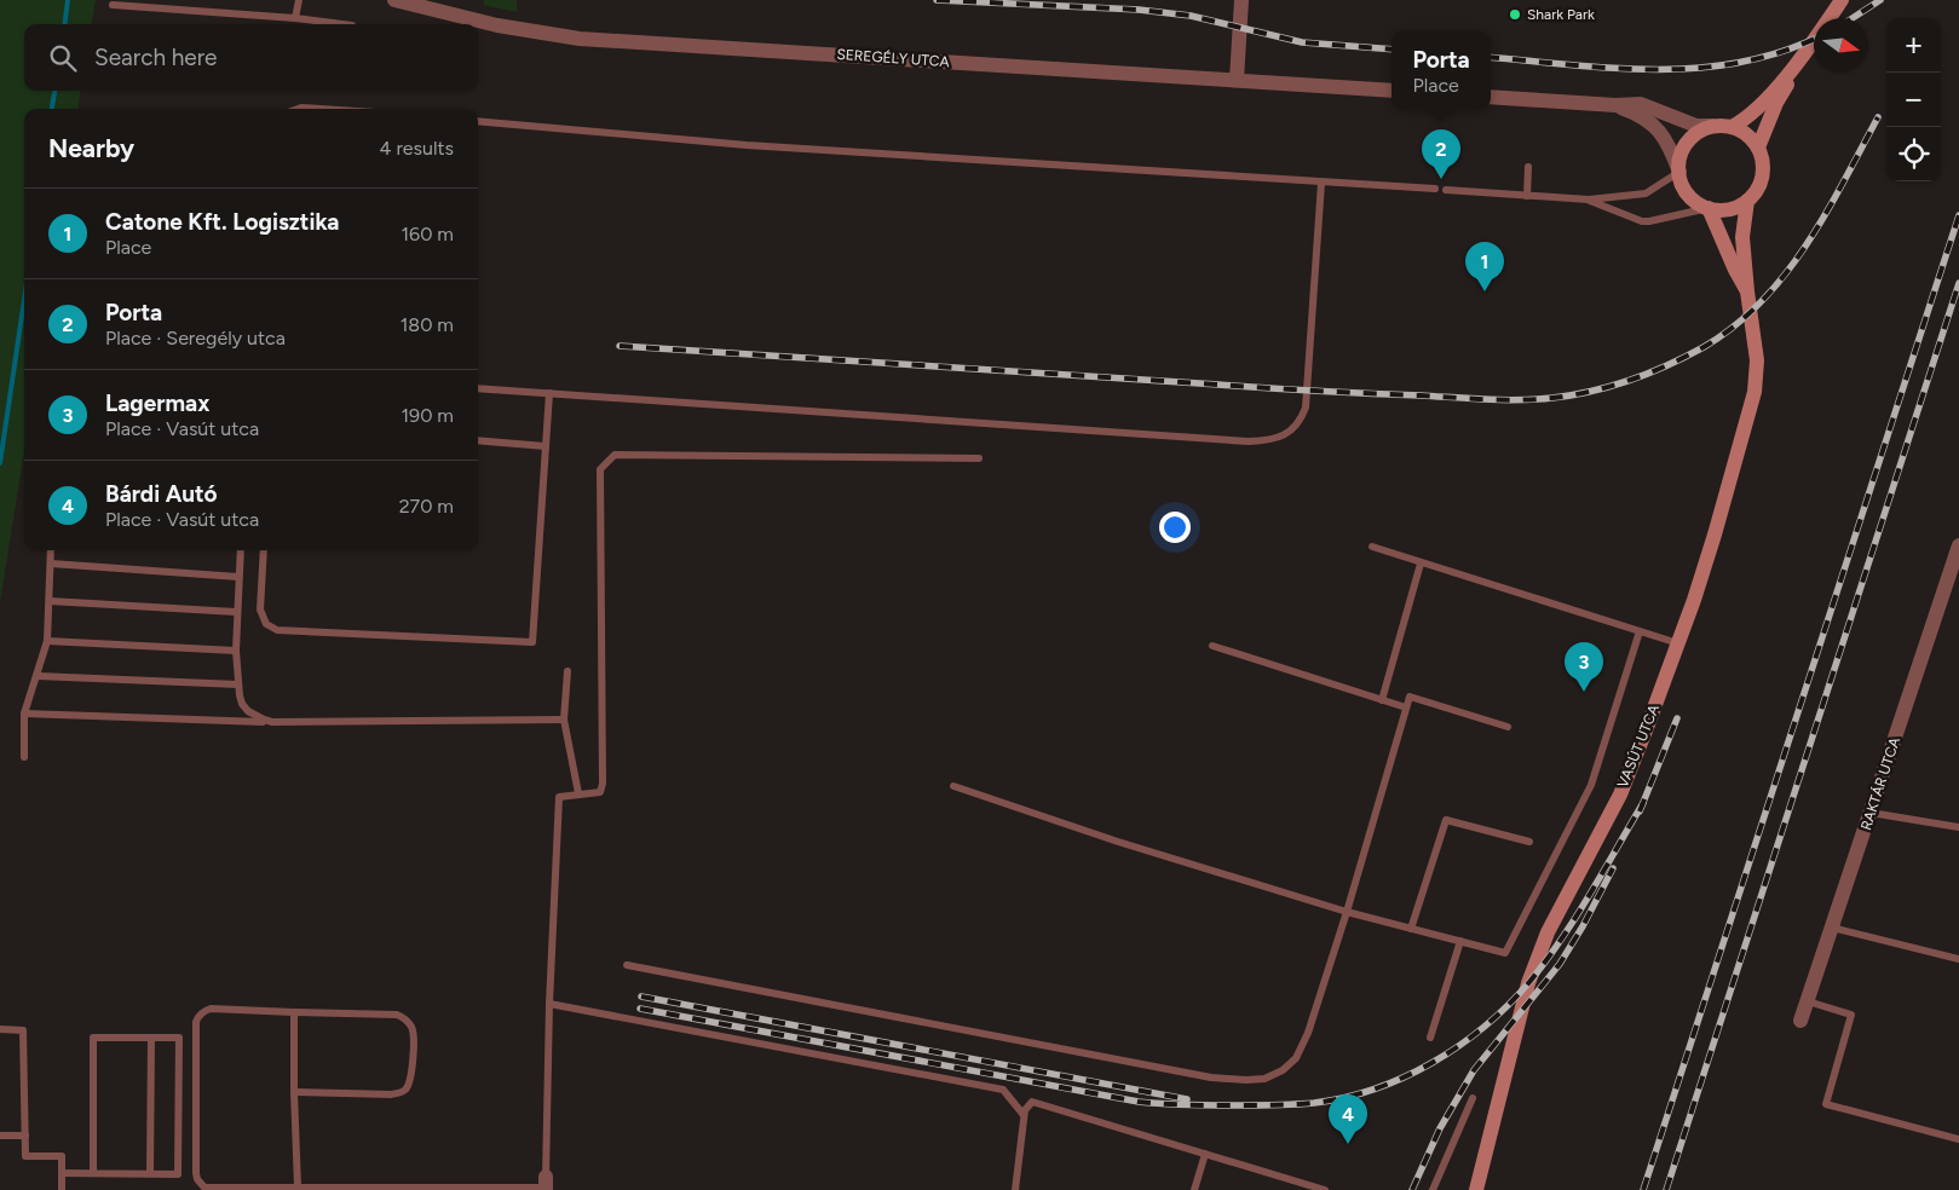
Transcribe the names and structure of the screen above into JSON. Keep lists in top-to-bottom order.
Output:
{
  "streets": {
    "street": ["SEREGÉLY UTCA", "VASÚT UTCA", "RAKTÁR UTCA"]
  },
  "places": ["Shark Park"],
  "north": "right",
  "page": {
    "map_buttons": ["+", "−"],
    "search": "Search here",
    "popup": ["Porta", "Place"],
    "heading": ["Nearby", "4 results"],
    "pins": [
      "2",
      "1",
      "3",
      "4"
    ],
    "list": [
      {
        "mark": "1",
        "name": "Catone Kft. Logisztika",
        "note": "Place",
        "value": "160 m"
      },
      {
        "mark": "2",
        "name": "Porta",
        "note": "Place · Seregély utca",
        "value": "180 m"
      },
      {
        "mark": "3",
        "name": "Lagermax",
        "note": "Place · Vasút utca",
        "value": "190 m"
      },
      {
        "mark": "4",
        "name": "Bárdi Autó",
        "note": "Place · Vasút utca",
        "value": "270 m"
      }
    ]
  }
}
